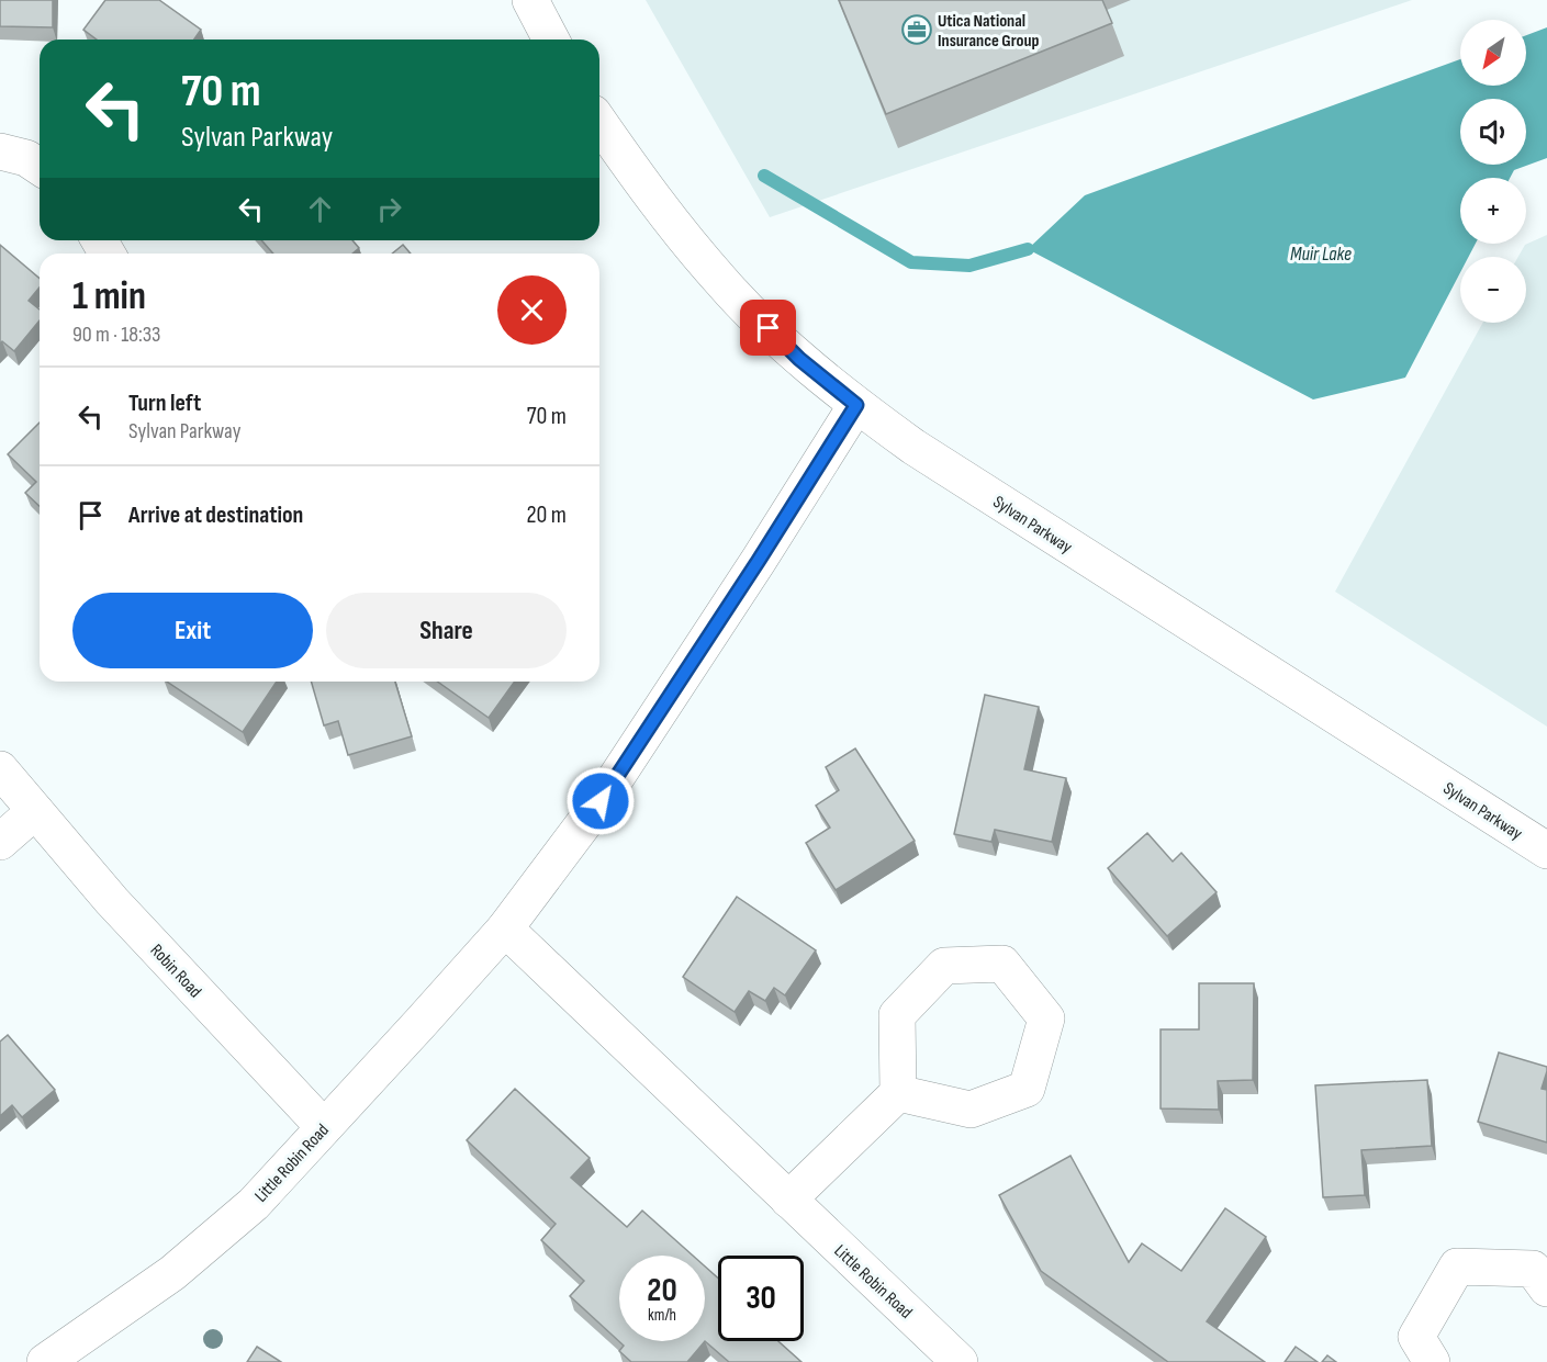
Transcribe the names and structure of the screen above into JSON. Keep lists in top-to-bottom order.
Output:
{
  "streets": {
    "street": ["Sylvan Parkway", "Robin Road", "Little Robin Road"]
  },
  "crossings": [
    ["Sylvan Parkway", "Little Robin Road"],
    ["Robin Road", "Little Robin Road"]
  ],
  "water": ["Muir Lake"],
  "places": {
    "office": ["Utica National Insurance Group"]
  },
  "north": "bottom left",
  "page": {
    "map_buttons": ["+", "−"],
    "turn": ["70 m", "Sylvan Parkway"],
    "heading": ["1 min", "90 m · 18:33"],
    "list": [
      {
        "name": "Turn left",
        "note": "Sylvan Parkway",
        "value": "70 m"
      },
      {
        "name": "Arrive at destination",
        "value": "20 m"
      }
    ],
    "buttons": ["Exit", "Share"],
    "speed": "20 km/h",
    "limit": "30"
  }
}
